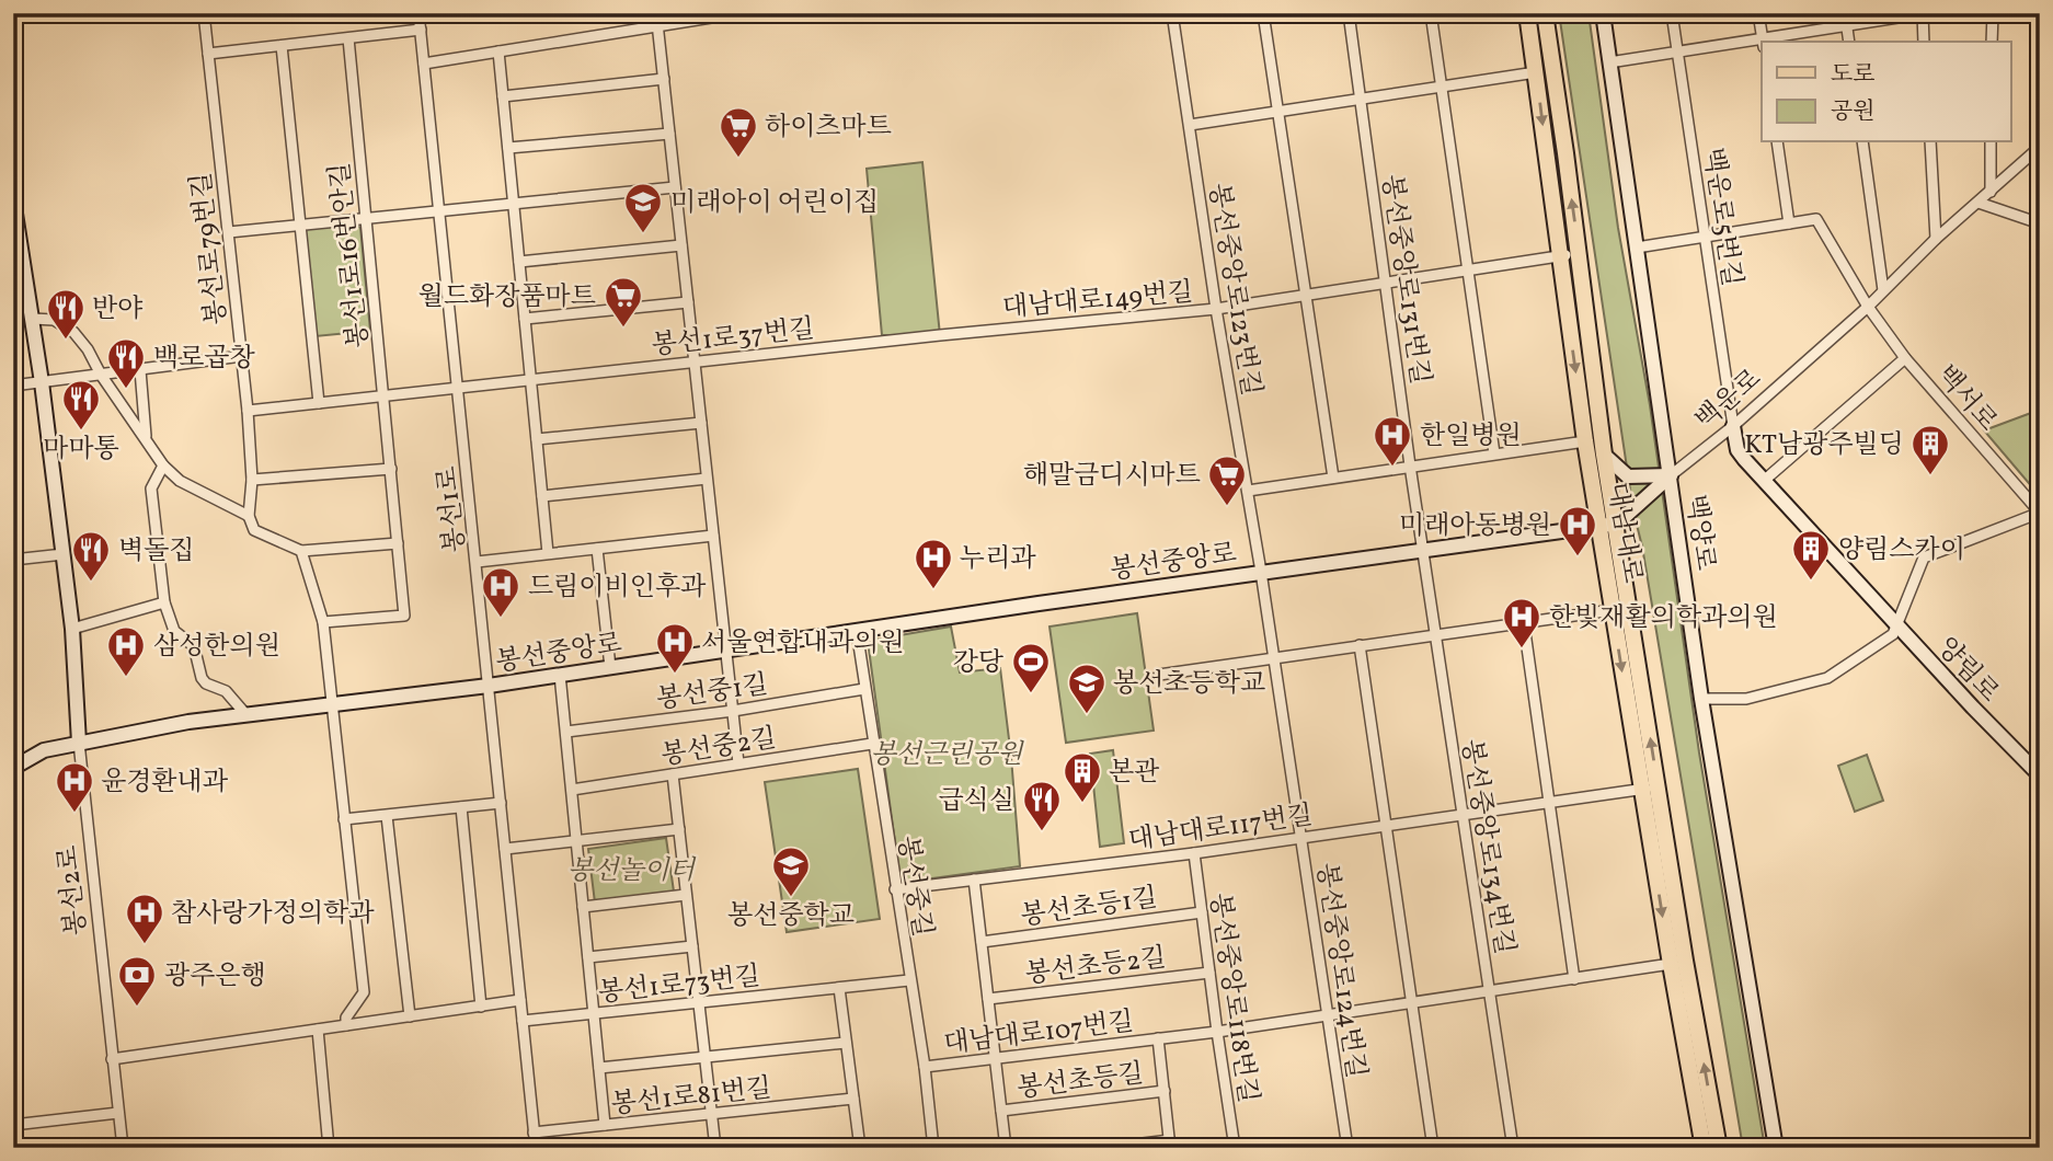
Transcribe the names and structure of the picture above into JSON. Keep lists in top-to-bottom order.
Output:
{
  "streets": {
    "main road": ["대남대로"],
    "street": [
      "백운로5번길",
      "봉선로79번길",
      "봉선1로16번안길",
      "봉선중앙로131번길",
      "봉선중앙로123번길",
      "대남대로149번길",
      "봉선1로37번길",
      "백서로",
      "백운로",
      "봉선1로",
      "백양로",
      "봉선중앙로",
      "양림로",
      "봉선중1길",
      "봉선중2길",
      "대남대로117번길",
      "봉선중앙로134번길",
      "봉선중길",
      "봉선2로",
      "봉선초등1길",
      "봉선초등2길",
      "봉선중앙로124번길",
      "봉선1로73번길",
      "봉선중앙로118번길",
      "대남대로107번길",
      "봉선초등길",
      "봉선1로81번길"
    ]
  },
  "crossings": [
    ["백운로5번길", "백운로"],
    ["백운로5번길", "양림로"],
    ["봉선로79번길", "봉선1로37번길"],
    ["봉선1로16번안길", "봉선1로37번길"],
    ["봉선중앙로131번길", "대남대로149번길"],
    ["봉선중앙로131번길", "봉선중앙로"],
    ["봉선중앙로131번길", "봉선중앙로134번길"],
    ["봉선중앙로123번길", "대남대로149번길"],
    ["봉선중앙로123번길", "봉선중앙로"],
    ["봉선중앙로123번길", "봉선중앙로124번길"],
    ["대남대로149번길", "봉선1로37번길"],
    ["대남대로149번길", "대남대로"],
    ["봉선1로37번길", "봉선1로"],
    ["백서로", "백운로"],
    ["백서로", "양림로"],
    ["백운로", "대남대로"],
    ["백운로", "백양로"],
    ["백운로", "봉선중앙로"],
    ["백운로", "양림로"],
    ["봉선1로", "봉선중앙로"],
    ["봉선1로", "봉선1로73번길"],
    ["봉선1로", "봉선1로81번길"],
    ["대남대로", "백양로"],
    ["대남대로", "봉선중앙로"],
    ["대남대로", "대남대로117번길"],
    ["대남대로", "대남대로107번길"],
    ["봉선중앙로", "봉선중앙로134번길"],
    ["봉선중앙로", "봉선중길"],
    ["봉선중앙로", "봉선2로"],
    ["봉선중앙로", "봉선중앙로124번길"],
    ["봉선중1길", "봉선중길"],
    ["봉선중2길", "봉선중길"],
    ["대남대로117번길", "봉선중앙로134번길"],
    ["대남대로117번길", "봉선중길"],
    ["대남대로117번길", "봉선중앙로124번길"],
    ["대남대로117번길", "봉선중앙로118번길"],
    ["대남대로117번길", "봉선초등길"],
    ["봉선중앙로134번길", "대남대로107번길"],
    ["봉선중길", "봉선1로73번길"],
    ["봉선중길", "대남대로107번길"],
    ["봉선초등1길", "봉선중앙로118번길"],
    ["봉선초등1길", "봉선초등길"],
    ["봉선초등2길", "봉선중앙로118번길"],
    ["봉선초등2길", "봉선초등길"],
    ["봉선중앙로124번길", "대남대로107번길"],
    ["봉선중앙로118번길", "대남대로107번길"],
    ["대남대로107번길", "봉선초등길"]
  ],
  "parks": ["봉선근린공원", "봉선놀이터"],
  "places": {
    "supermarket": ["하이츠마트", "월드화장품마트", "해말금디시마트"],
    "school or university": ["미래아이 어린이집", "봉선초등학교", "봉선중학교"],
    "restaurant": [
      "반야",
      "백로곱창",
      "마마통",
      "벽돌집",
      "급식실"
    ],
    "hospital": [
      "한일병원",
      "미래아동병원",
      "누리과",
      "드림이비인후과",
      "한빛재활의학과의원",
      "서울연합내과의원",
      "삼성한의원",
      "윤경환내과",
      "참사랑가정의학과"
    ],
    "building": ["KT남광주빌딩", "양림스카이", "본관"],
    "sports": ["강당"],
    "bank": ["광주은행"]
  },
  "legend": ["도로", "공원"]
}
